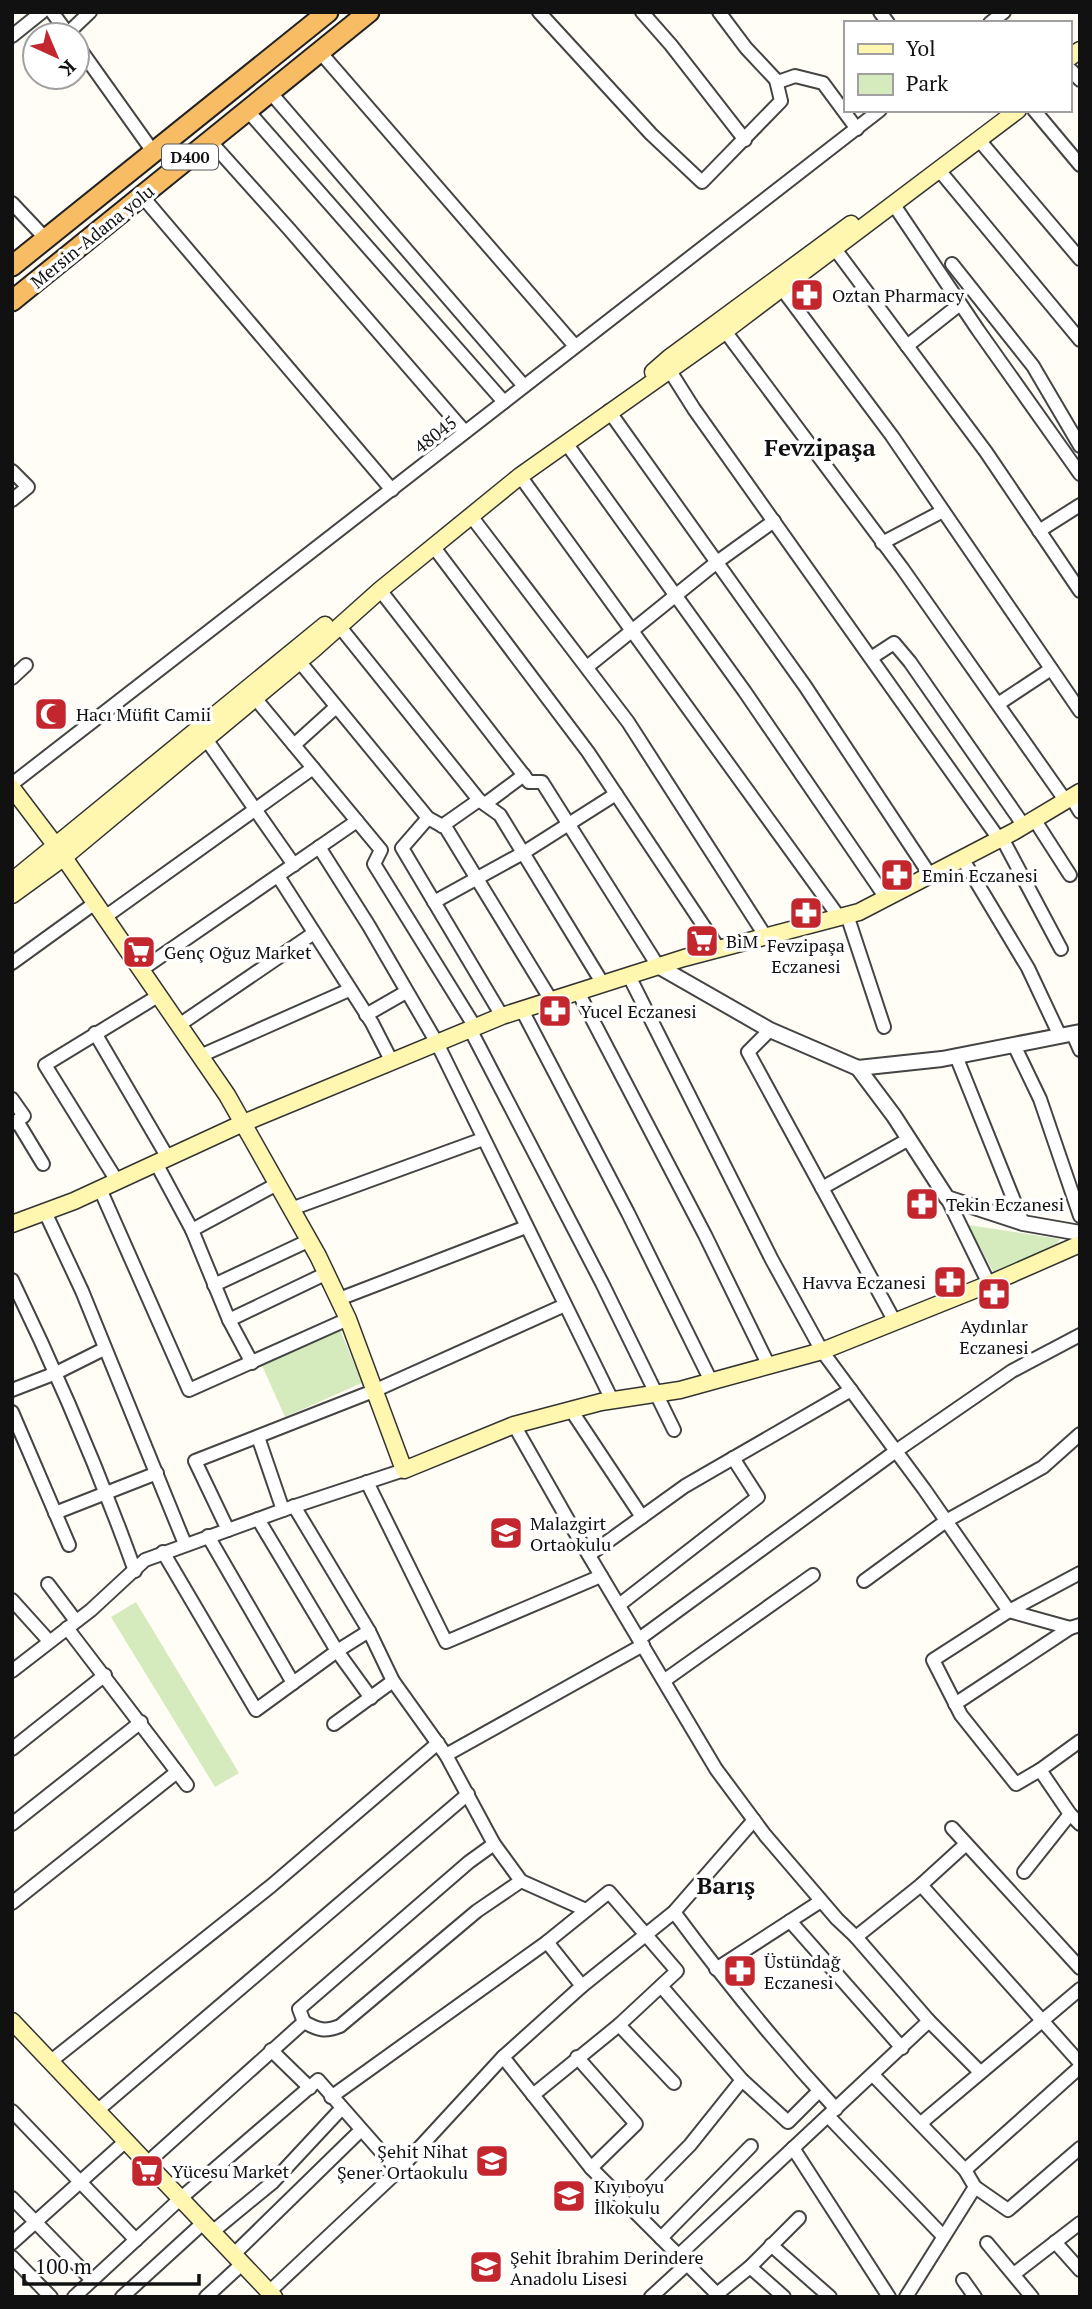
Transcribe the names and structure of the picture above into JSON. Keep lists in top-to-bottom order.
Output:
{
  "streets": {
    "highway": ["D400", "Mersin-Adana yolu"],
    "street": ["48045"]
  },
  "districts": ["Fevzipaşa", "Barış"],
  "places": {
    "pharmacy": [
      "Oztan Pharmacy",
      "Emin Eczanesi",
      "Fevzipaşa Eczanesi",
      "Yucel Eczanesi",
      "Tekin Eczanesi",
      "Havva Eczanesi",
      "Aydınlar Eczanesi",
      "Üstündağ Eczanesi"
    ],
    "mosque": ["Hacı Müfit Camii"],
    "supermarket": ["BiM", "Genç Oğuz Market", "Yücesu Market"],
    "school or university": [
      "Malazgirt Ortaokulu",
      "Şehit Nihat Şener Ortaokulu",
      "Kıyıboyu İlkokulu",
      "Şehit İbrahim Derindere Anadolu Lisesi"
    ]
  },
  "legend": ["Yol", "Park"],
  "scale_bar": "100 m",
  "north": "bottom right"
}
